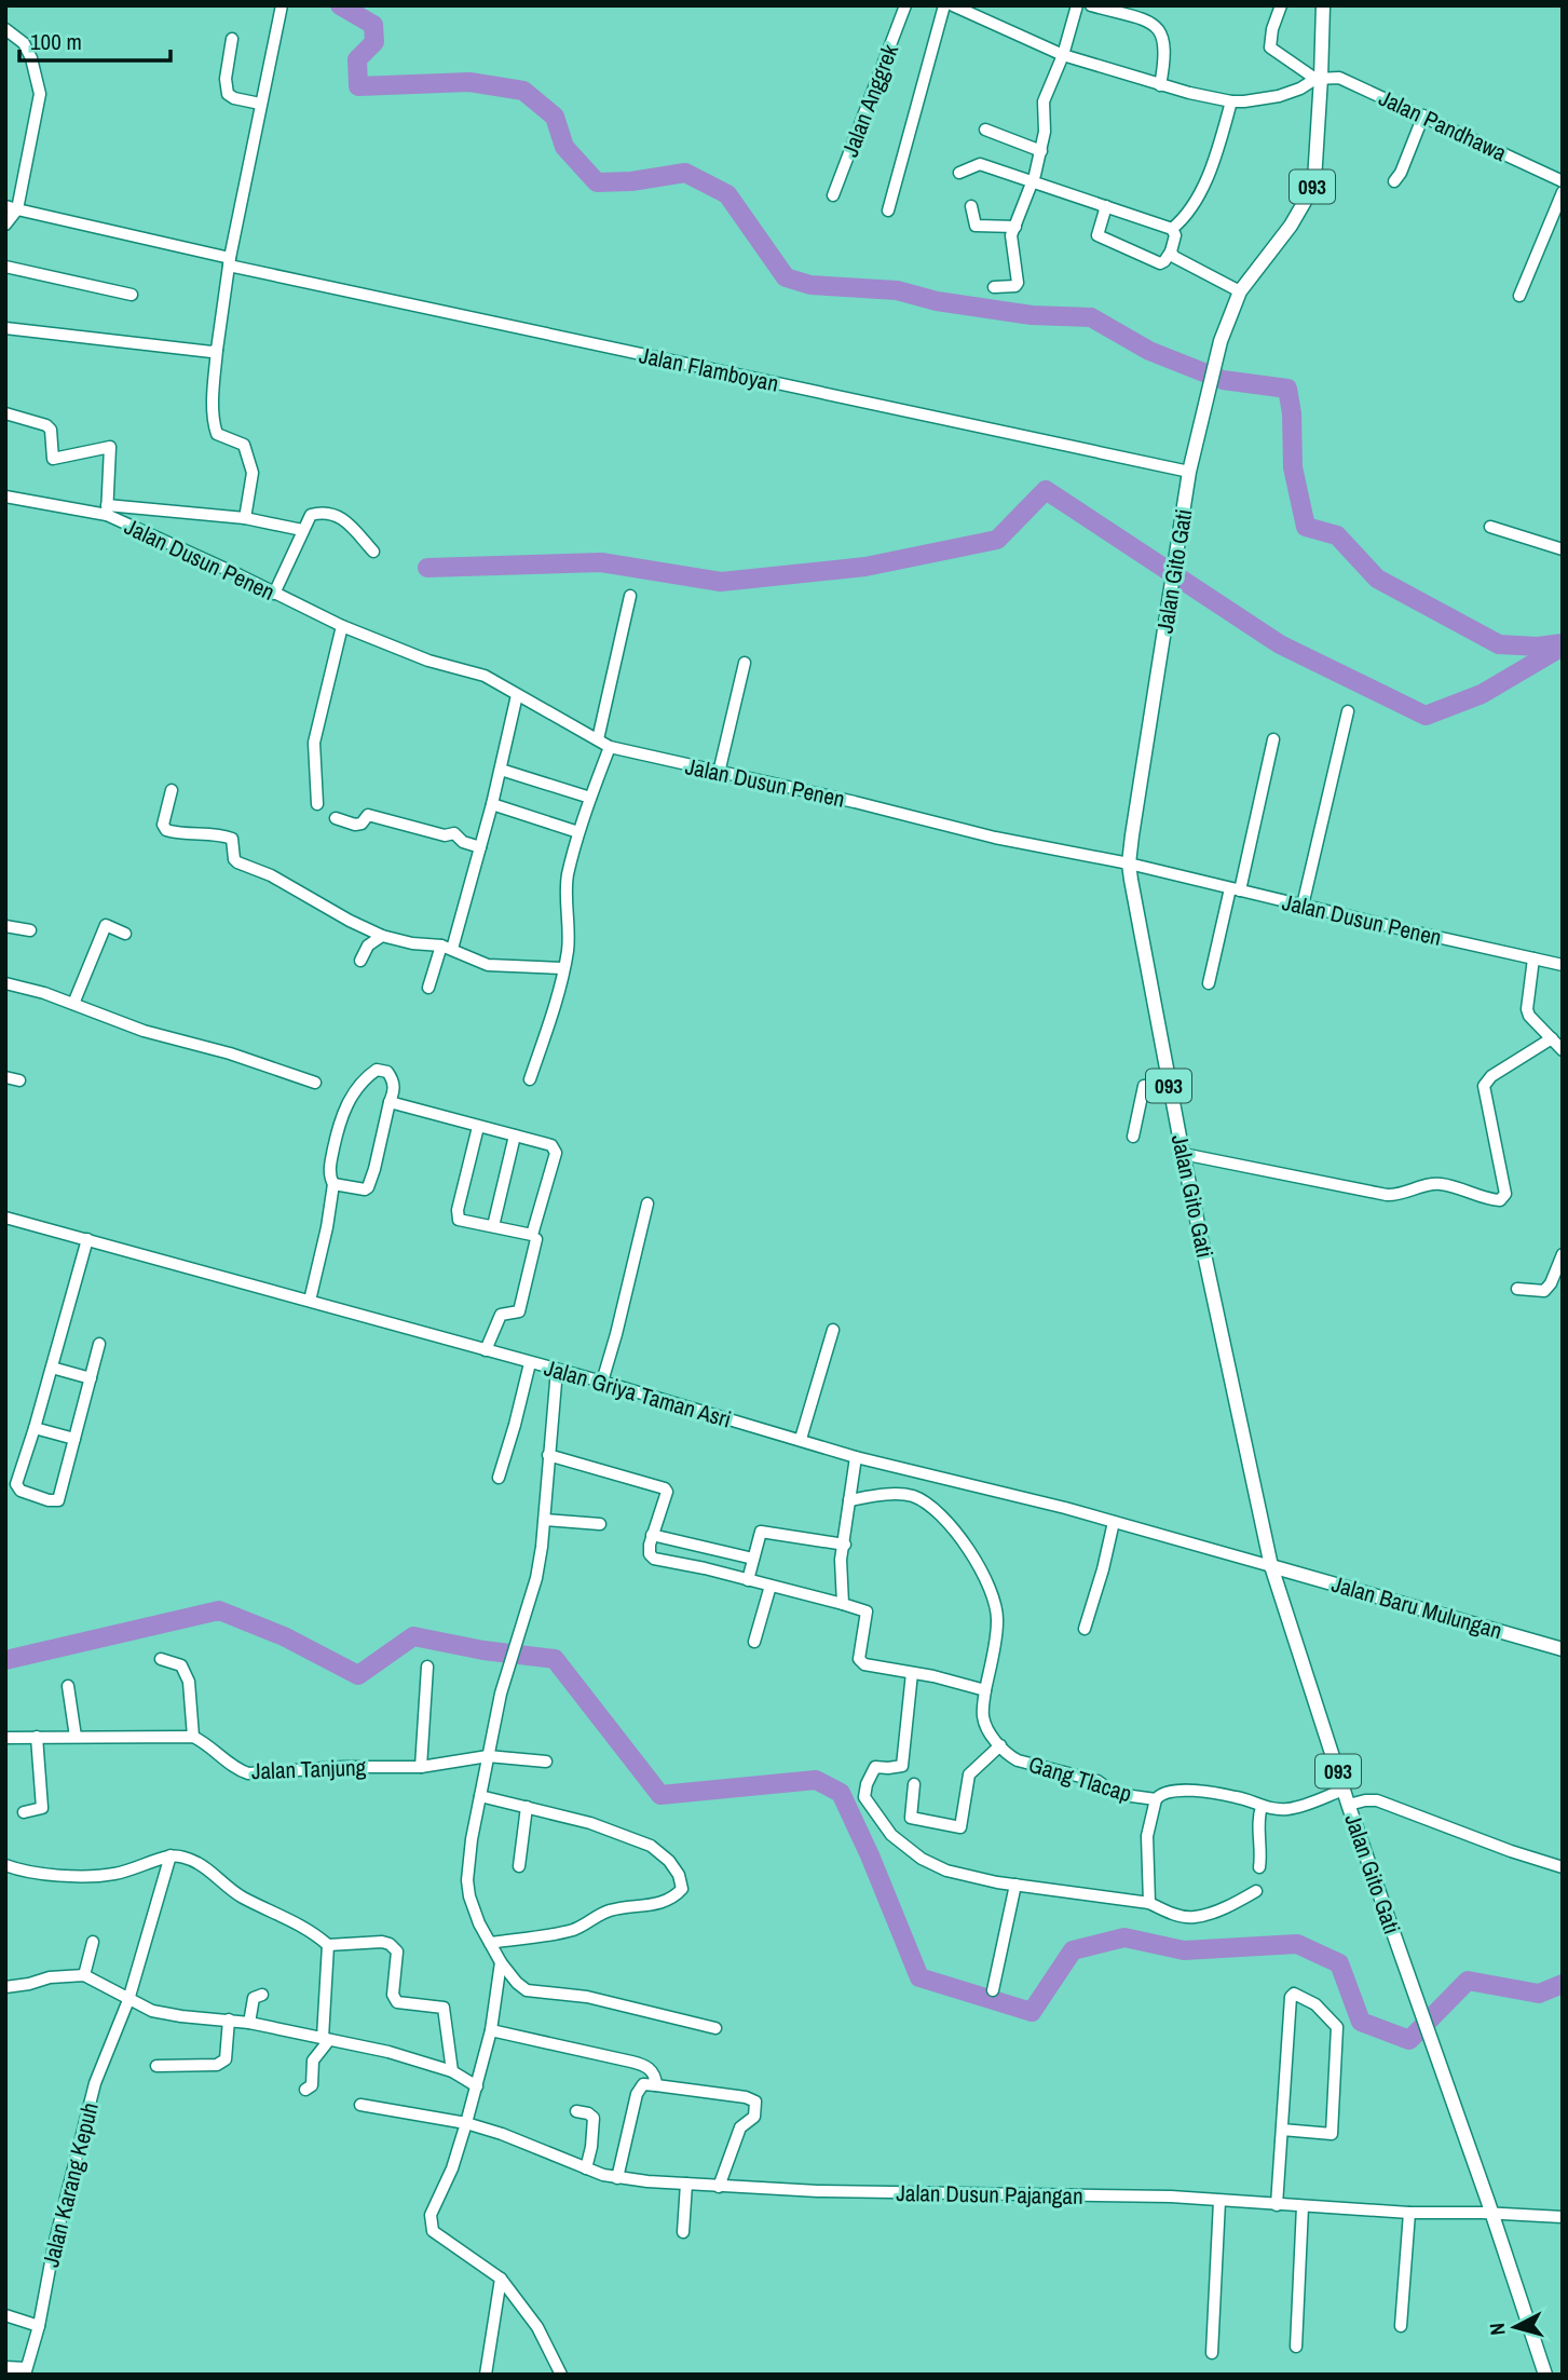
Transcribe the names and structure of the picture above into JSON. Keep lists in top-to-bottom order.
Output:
{
  "streets": {
    "main road": ["093", "Jalan Gito Gati", "Jalan Baru Mulungan"],
    "street": [
      "Jalan Anggrek",
      "Jalan Pandhawa",
      "Jalan Flamboyan",
      "Jalan Dusun Penen",
      "Jalan Griya Taman Asri",
      "Jalan Tanjung",
      "Gang Tlacap",
      "Jalan Karang Kepuh",
      "Jalan Dusun Pajangan"
    ]
  },
  "crossings": [
    ["Jalan Pandhawa", "Jalan Gito Gati"],
    ["Jalan Flamboyan", "Jalan Gito Gati"],
    ["Jalan Dusun Penen", "Jalan Gito Gati"],
    ["Jalan Gito Gati", "Jalan Griya Taman Asri"],
    ["Jalan Gito Gati", "Jalan Baru Mulungan"],
    ["Jalan Gito Gati", "Gang Tlacap"],
    ["Jalan Gito Gati", "Jalan Dusun Pajangan"],
    ["Jalan Griya Taman Asri", "Jalan Baru Mulungan"]
  ],
  "scale_bar": "100 m",
  "north": "left"
}
